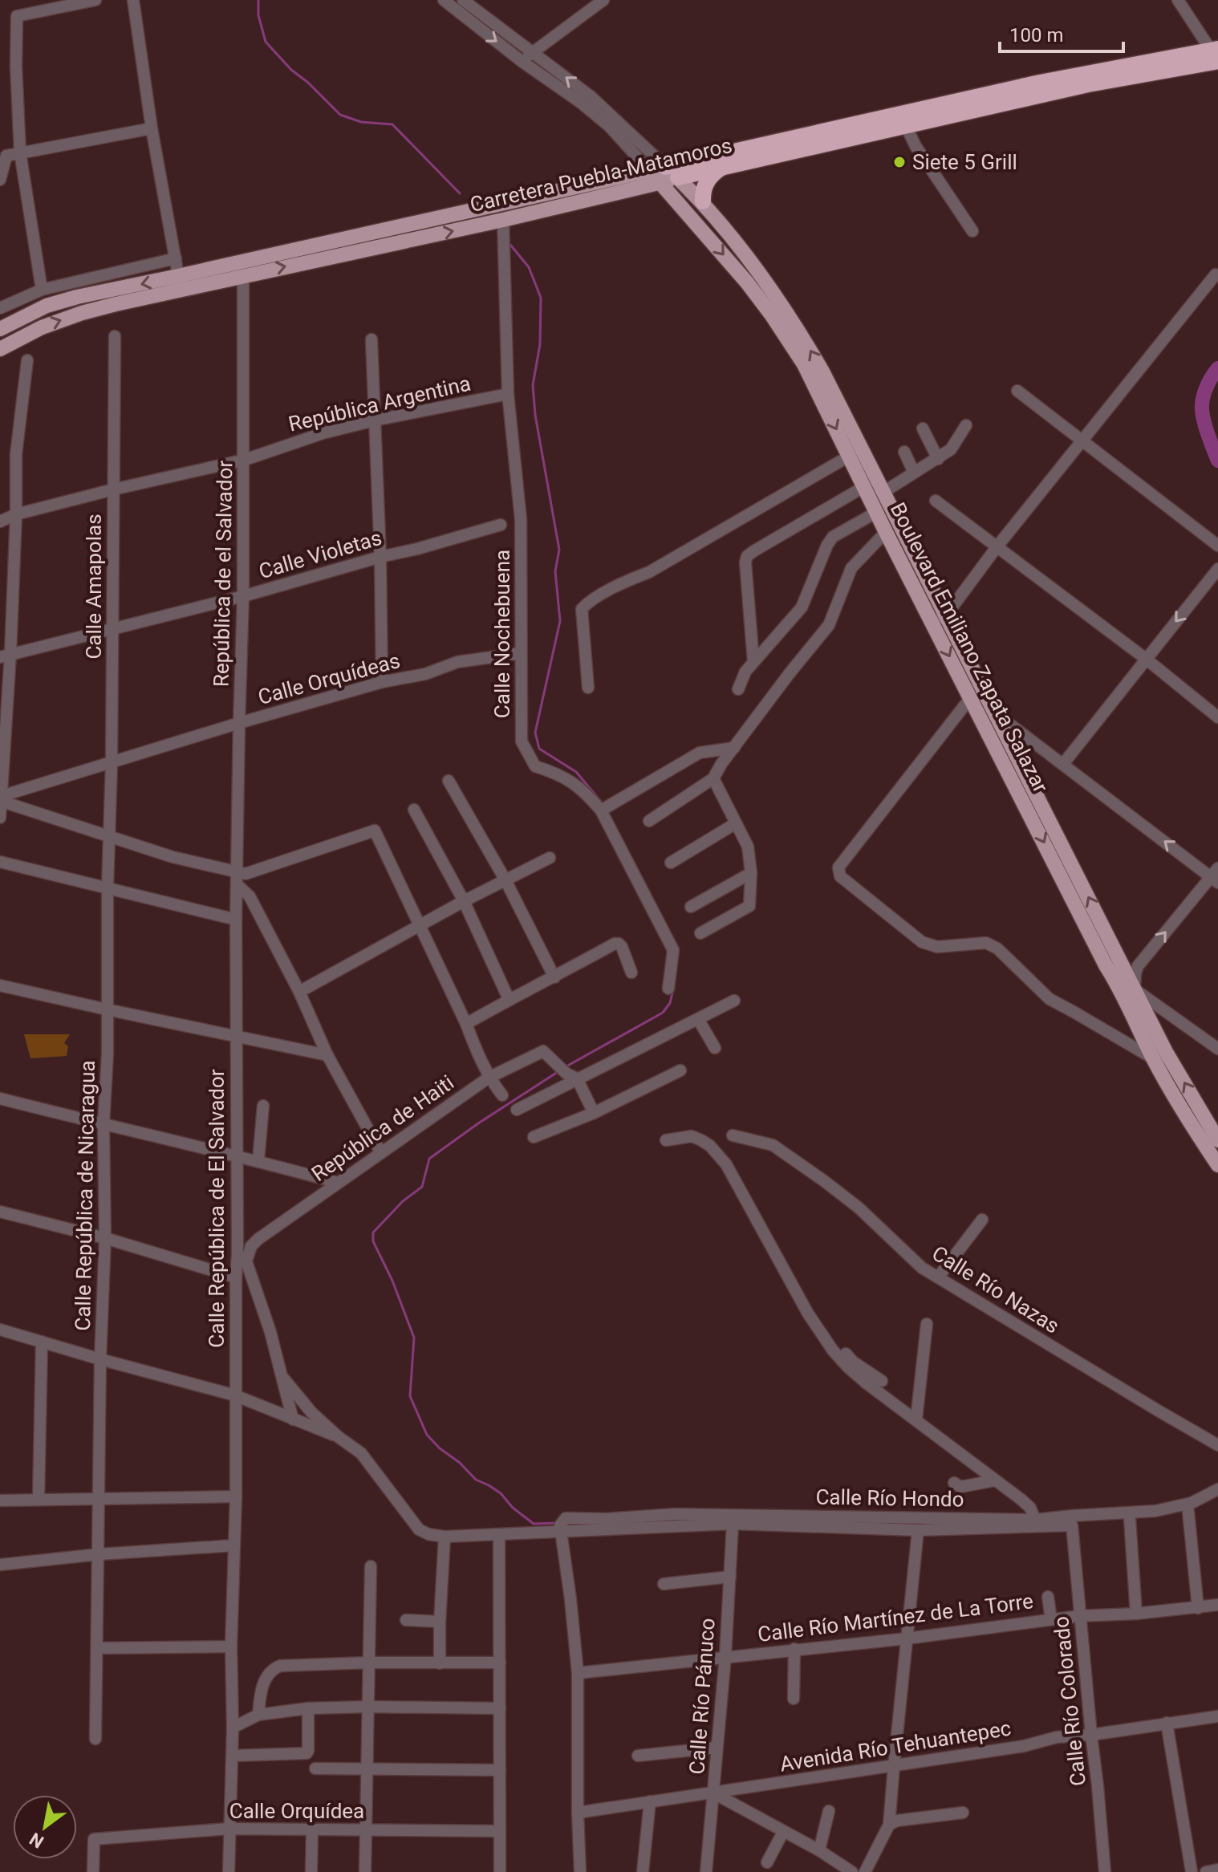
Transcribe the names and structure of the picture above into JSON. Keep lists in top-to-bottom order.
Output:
{
  "streets": {
    "highway": ["Carretera Puebla-Matamoros"],
    "main road": ["Boulevard Emiliano Zapata Salazar"],
    "street": [
      "República Argentina",
      "Calle Violetas",
      "República de el Salvador",
      "Calle Amapolas",
      "Calle Nochebuena",
      "Calle Orquídeas",
      "República de Haiti",
      "Calle República de Nicaragua",
      "Calle República de El Salvador",
      "Calle Río Nazas",
      "Calle Río Hondo",
      "Calle Río Martínez de La Torre",
      "Calle Río Pánuco",
      "Calle Río Colorado",
      "Avenida Río Tehuantepec",
      "Calle Orquídea"
    ]
  },
  "crossings": [
    ["Carretera Puebla-Matamoros", "República de el Salvador"],
    ["Carretera Puebla-Matamoros", "Calle Nochebuena"],
    ["Carretera Puebla-Matamoros", "Boulevard Emiliano Zapata Salazar"],
    ["República Argentina", "República de el Salvador"],
    ["República Argentina", "Calle Amapolas"],
    ["República Argentina", "Calle Nochebuena"],
    ["Calle Violetas", "República de el Salvador"],
    ["Calle Violetas", "Calle Amapolas"],
    ["República de el Salvador", "Calle Orquídeas"],
    ["República de el Salvador", "Calle República de El Salvador"],
    ["Calle Amapolas", "Calle Orquídeas"],
    ["Calle Amapolas", "Calle República de Nicaragua"],
    ["Calle Nochebuena", "Calle Orquídeas"],
    ["Calle República de El Salvador", "Calle Orquídea"],
    ["Calle Río Hondo", "Calle Río Pánuco"],
    ["Calle Río Hondo", "Calle Río Colorado"],
    ["Calle Río Martínez de La Torre", "Calle Río Pánuco"],
    ["Calle Río Martínez de La Torre", "Calle Río Colorado"],
    ["Calle Río Pánuco", "Avenida Río Tehuantepec"],
    ["Calle Río Colorado", "Avenida Río Tehuantepec"]
  ],
  "places": ["Siete 5 Grill"],
  "scale_bar": "100 m",
  "north": "bottom left"
}
